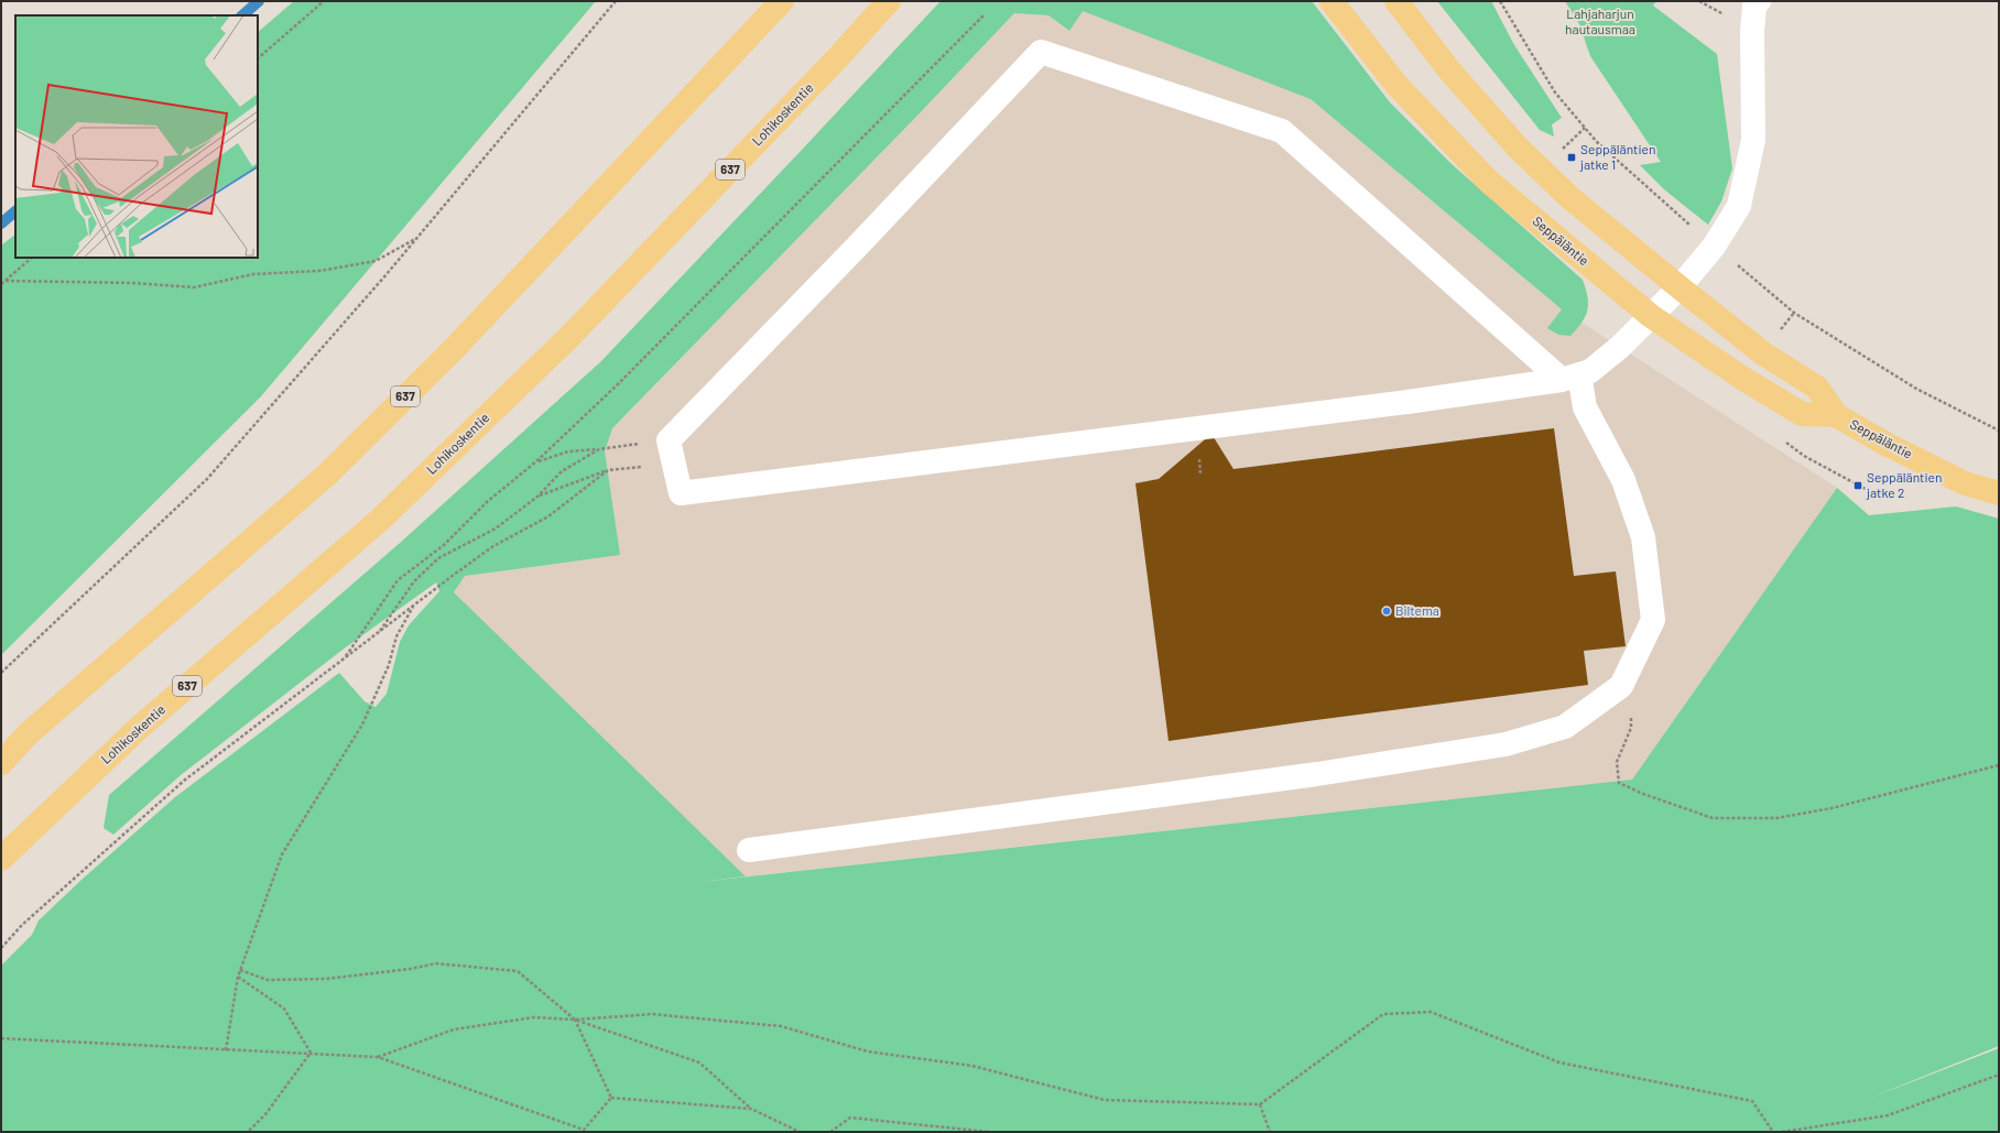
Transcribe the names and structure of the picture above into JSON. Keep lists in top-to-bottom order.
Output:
{
  "streets": {
    "main road": ["Lohikoskentie", "637", "Seppäläntie"]
  },
  "parks": ["Lahjaharjun hautausmaa"],
  "places": {
    "transit": ["Seppäläntien jatke 1", "Seppäläntien jatke 2"],
    "other": ["Biltema"]
  }
}
